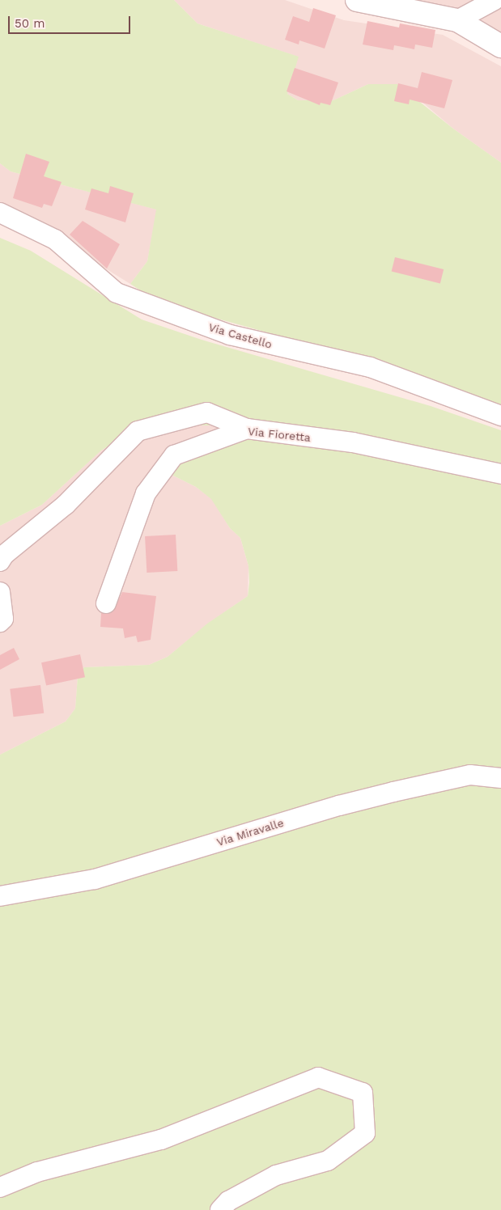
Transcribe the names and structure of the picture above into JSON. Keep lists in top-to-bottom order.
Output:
{
  "streets": {
    "street": ["Via Castello", "Via Fioretta", "Via Miravalle"]
  },
  "scale_bar": "50 m"
}
